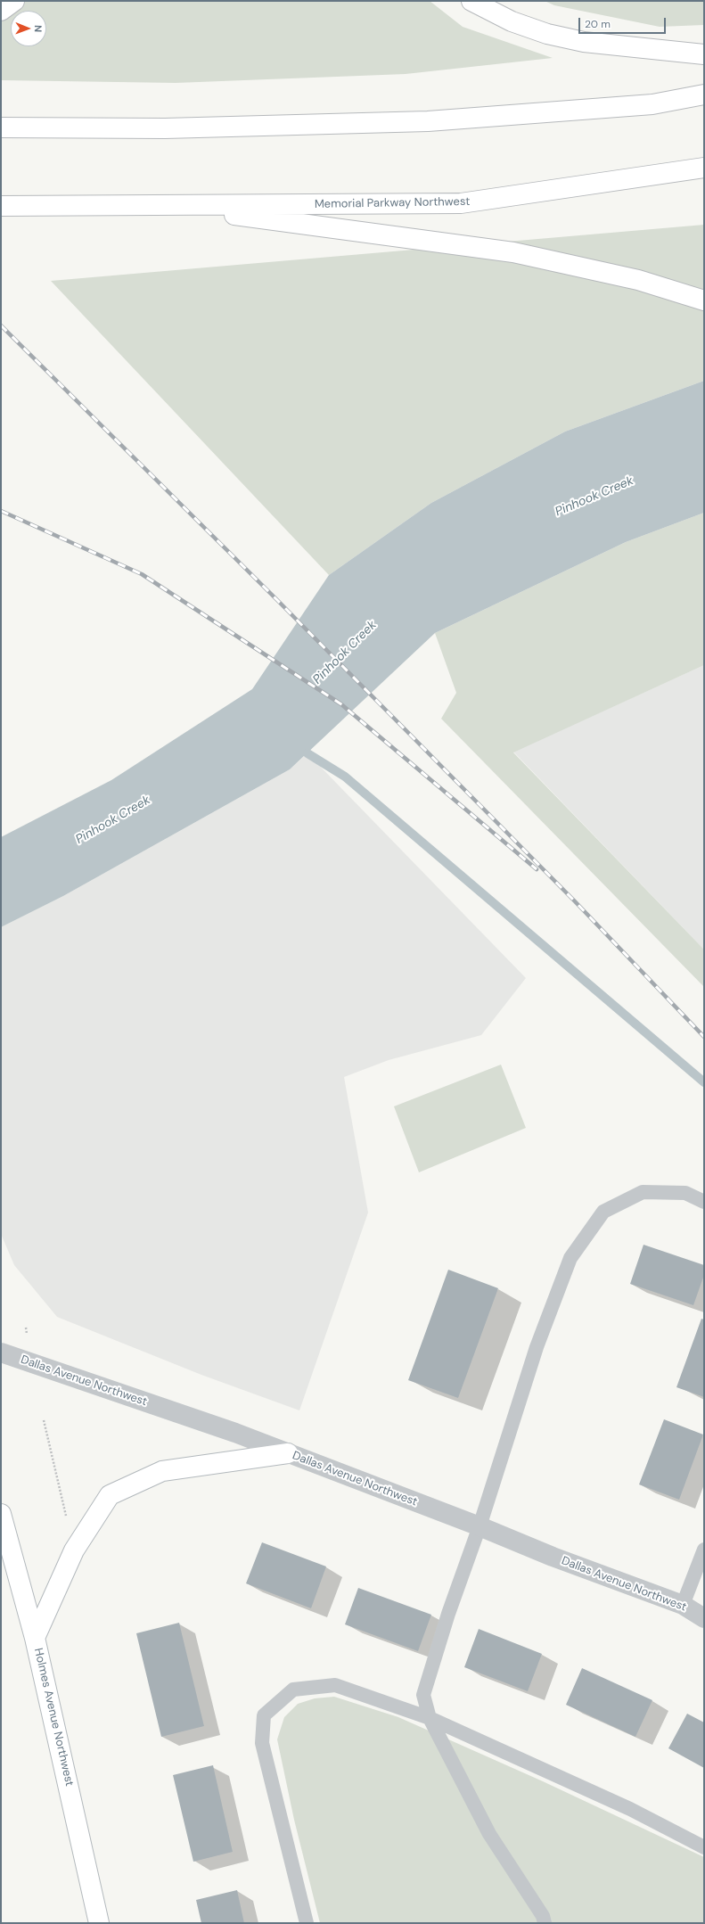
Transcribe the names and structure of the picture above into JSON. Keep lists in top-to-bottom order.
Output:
{
  "streets": {
    "main road": ["Memorial Parkway Northwest", "Holmes Avenue Northwest"],
    "street": ["Dallas Avenue Northwest"]
  },
  "water": ["Pinhook Creek"],
  "scale_bar": "20 m",
  "north": "right"
}
